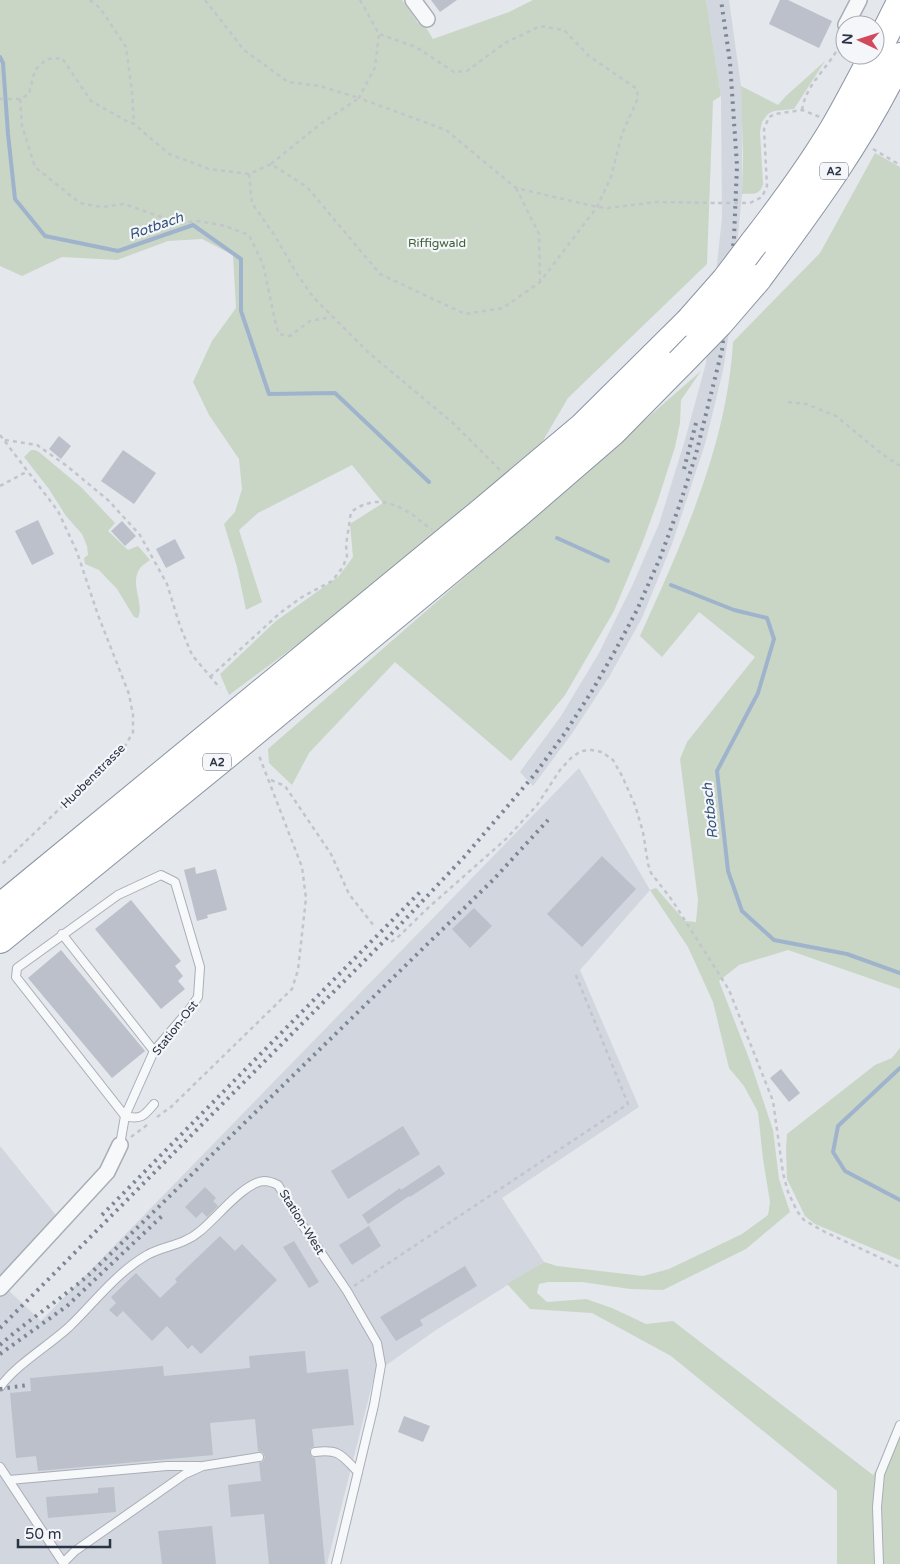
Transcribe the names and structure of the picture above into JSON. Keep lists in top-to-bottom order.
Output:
{
  "streets": {
    "highway": ["A2"],
    "street": ["Station-Ost"],
    "lane": ["Station-West"],
    "path": ["Huobenstrasse"]
  },
  "water": ["Rotbach"],
  "parks": ["Riffigwald"],
  "scale_bar": "50 m",
  "north": "left"
}
